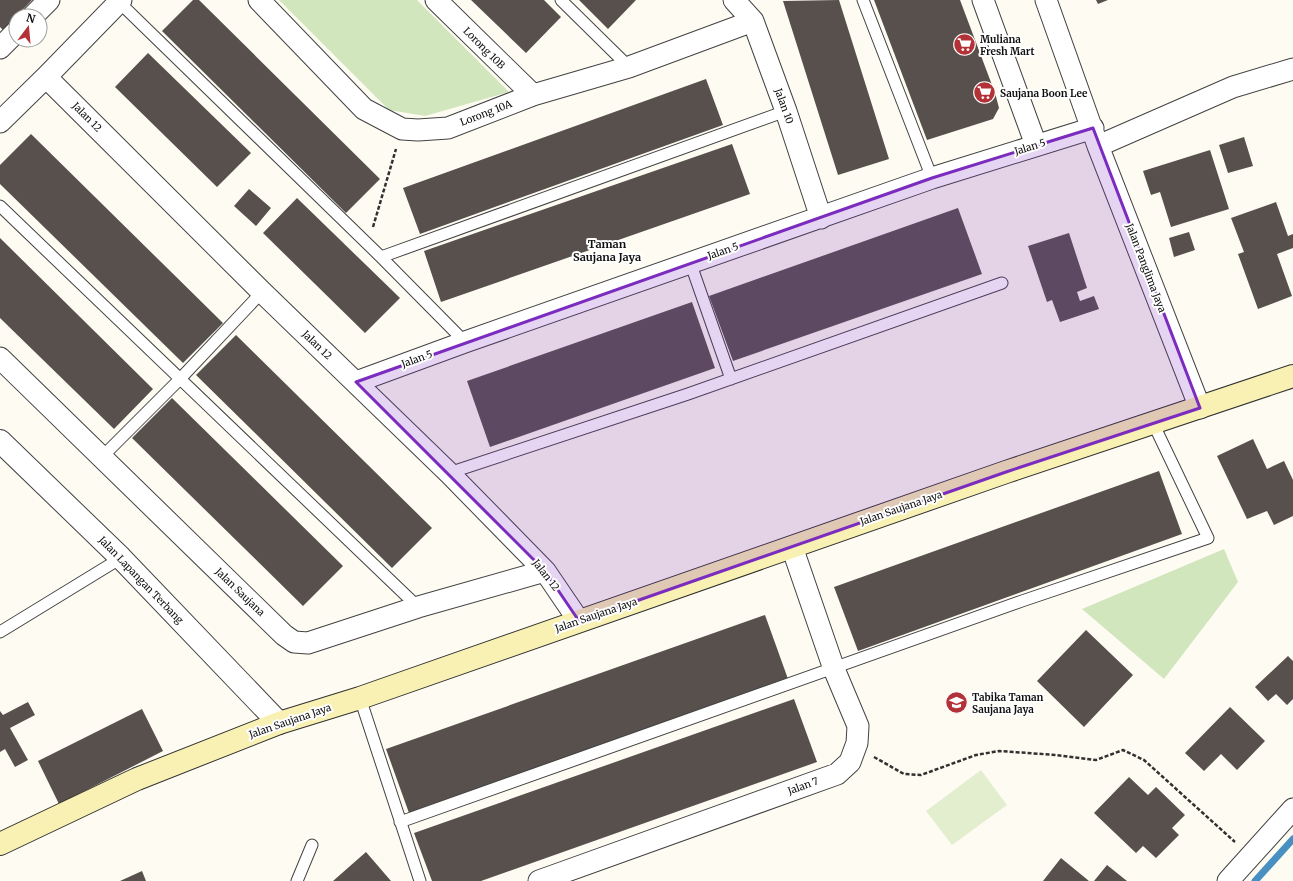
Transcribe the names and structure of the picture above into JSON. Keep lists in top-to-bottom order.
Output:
{
  "streets": {
    "main road": ["Jalan Saujana Jaya"],
    "street": [
      "Lorong 10B",
      "Jalan 10",
      "Lorong 10A",
      "Jalan 12",
      "Jalan 5",
      "Jalan Panglima Jaya",
      "Jalan Lapangan Terbang",
      "Jalan Saujana",
      "Jalan 7"
    ]
  },
  "crossings": [
    ["Lorong 10B", "Lorong 10A"],
    ["Jalan 10", "Lorong 10A"],
    ["Jalan 10", "Jalan 5"],
    ["Jalan 12", "Jalan 5"],
    ["Jalan 12", "Jalan Saujana Jaya"],
    ["Jalan 12", "Jalan Saujana"],
    ["Jalan 5", "Jalan Panglima Jaya"],
    ["Jalan Panglima Jaya", "Jalan Saujana Jaya"],
    ["Jalan Saujana Jaya", "Jalan Lapangan Terbang"],
    ["Jalan Saujana Jaya", "Jalan 7"]
  ],
  "districts": ["Taman Saujana Jaya"],
  "places": {
    "supermarket": ["Muliana Fresh Mart", "Saujana Boon Lee"],
    "school or university": ["Tabika Taman Saujana Jaya"]
  },
  "north": "top"
}
